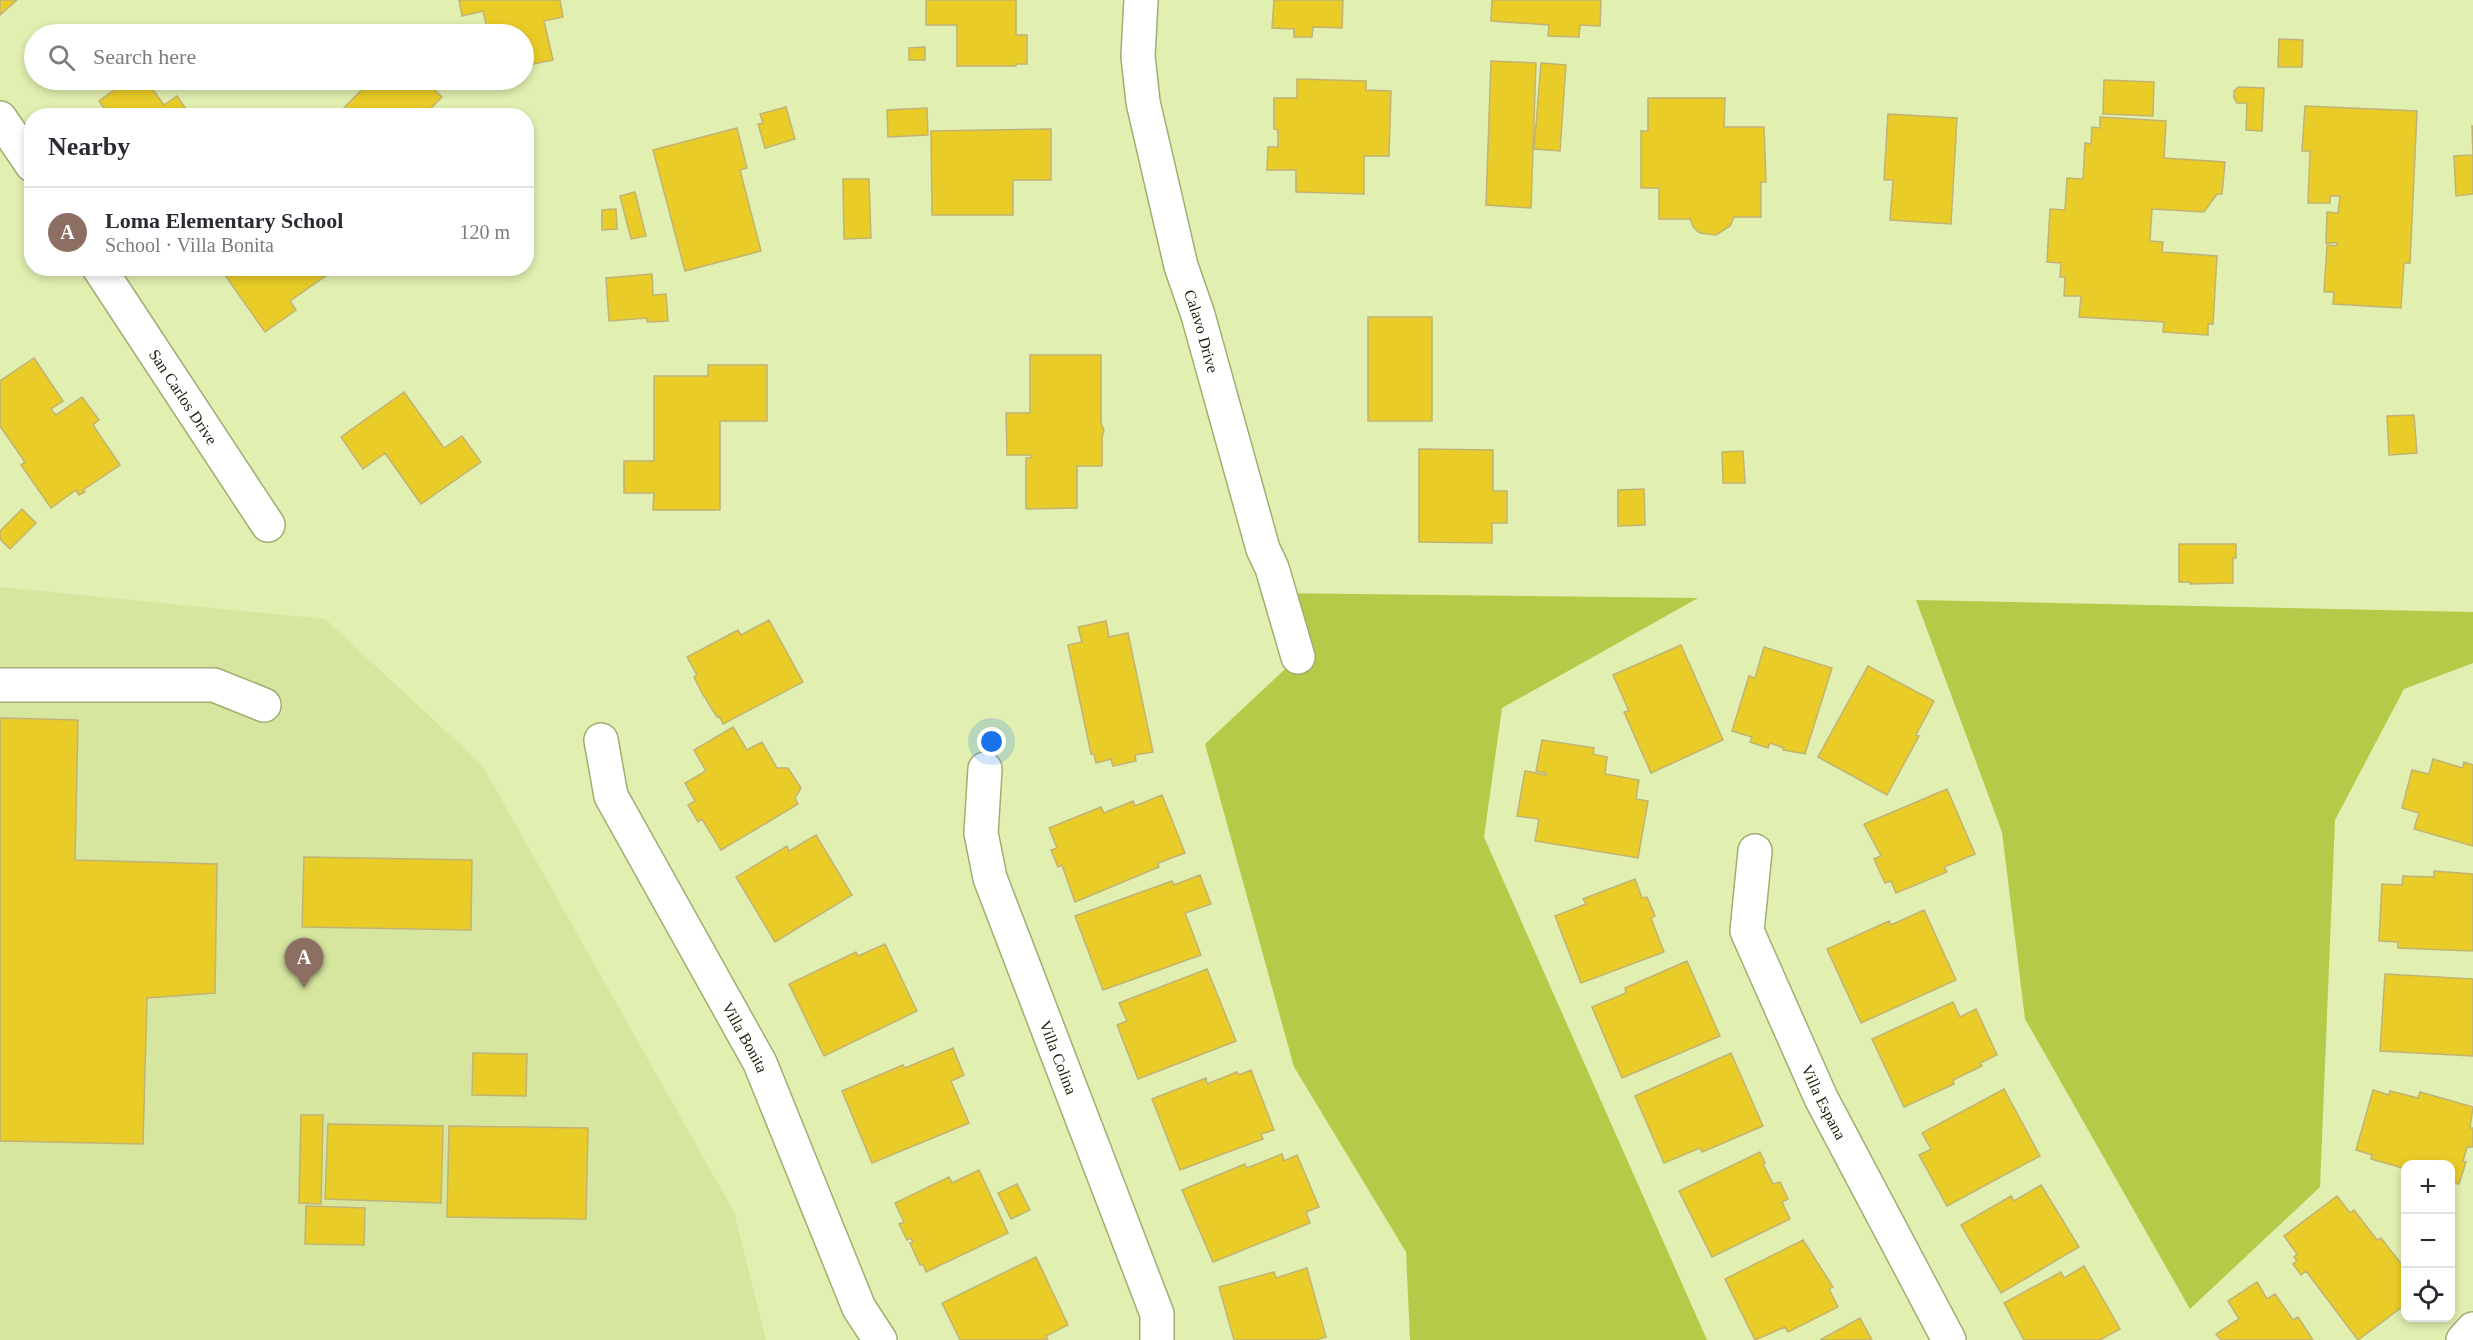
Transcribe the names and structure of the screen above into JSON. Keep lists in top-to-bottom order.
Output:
{
  "streets": {
    "street": [
      "Calavo Drive",
      "San Carlos Drive",
      "Villa Bonita",
      "Villa Colina",
      "Villa Espana"
    ]
  },
  "page": {
    "search": "Search here",
    "heading": "Nearby",
    "list": [
      {
        "mark": "A",
        "name": "Loma Elementary School",
        "note": "School · Villa Bonita",
        "value": "120 m"
      }
    ],
    "pins": "A",
    "map_buttons": ["+", "−"]
  }
}
